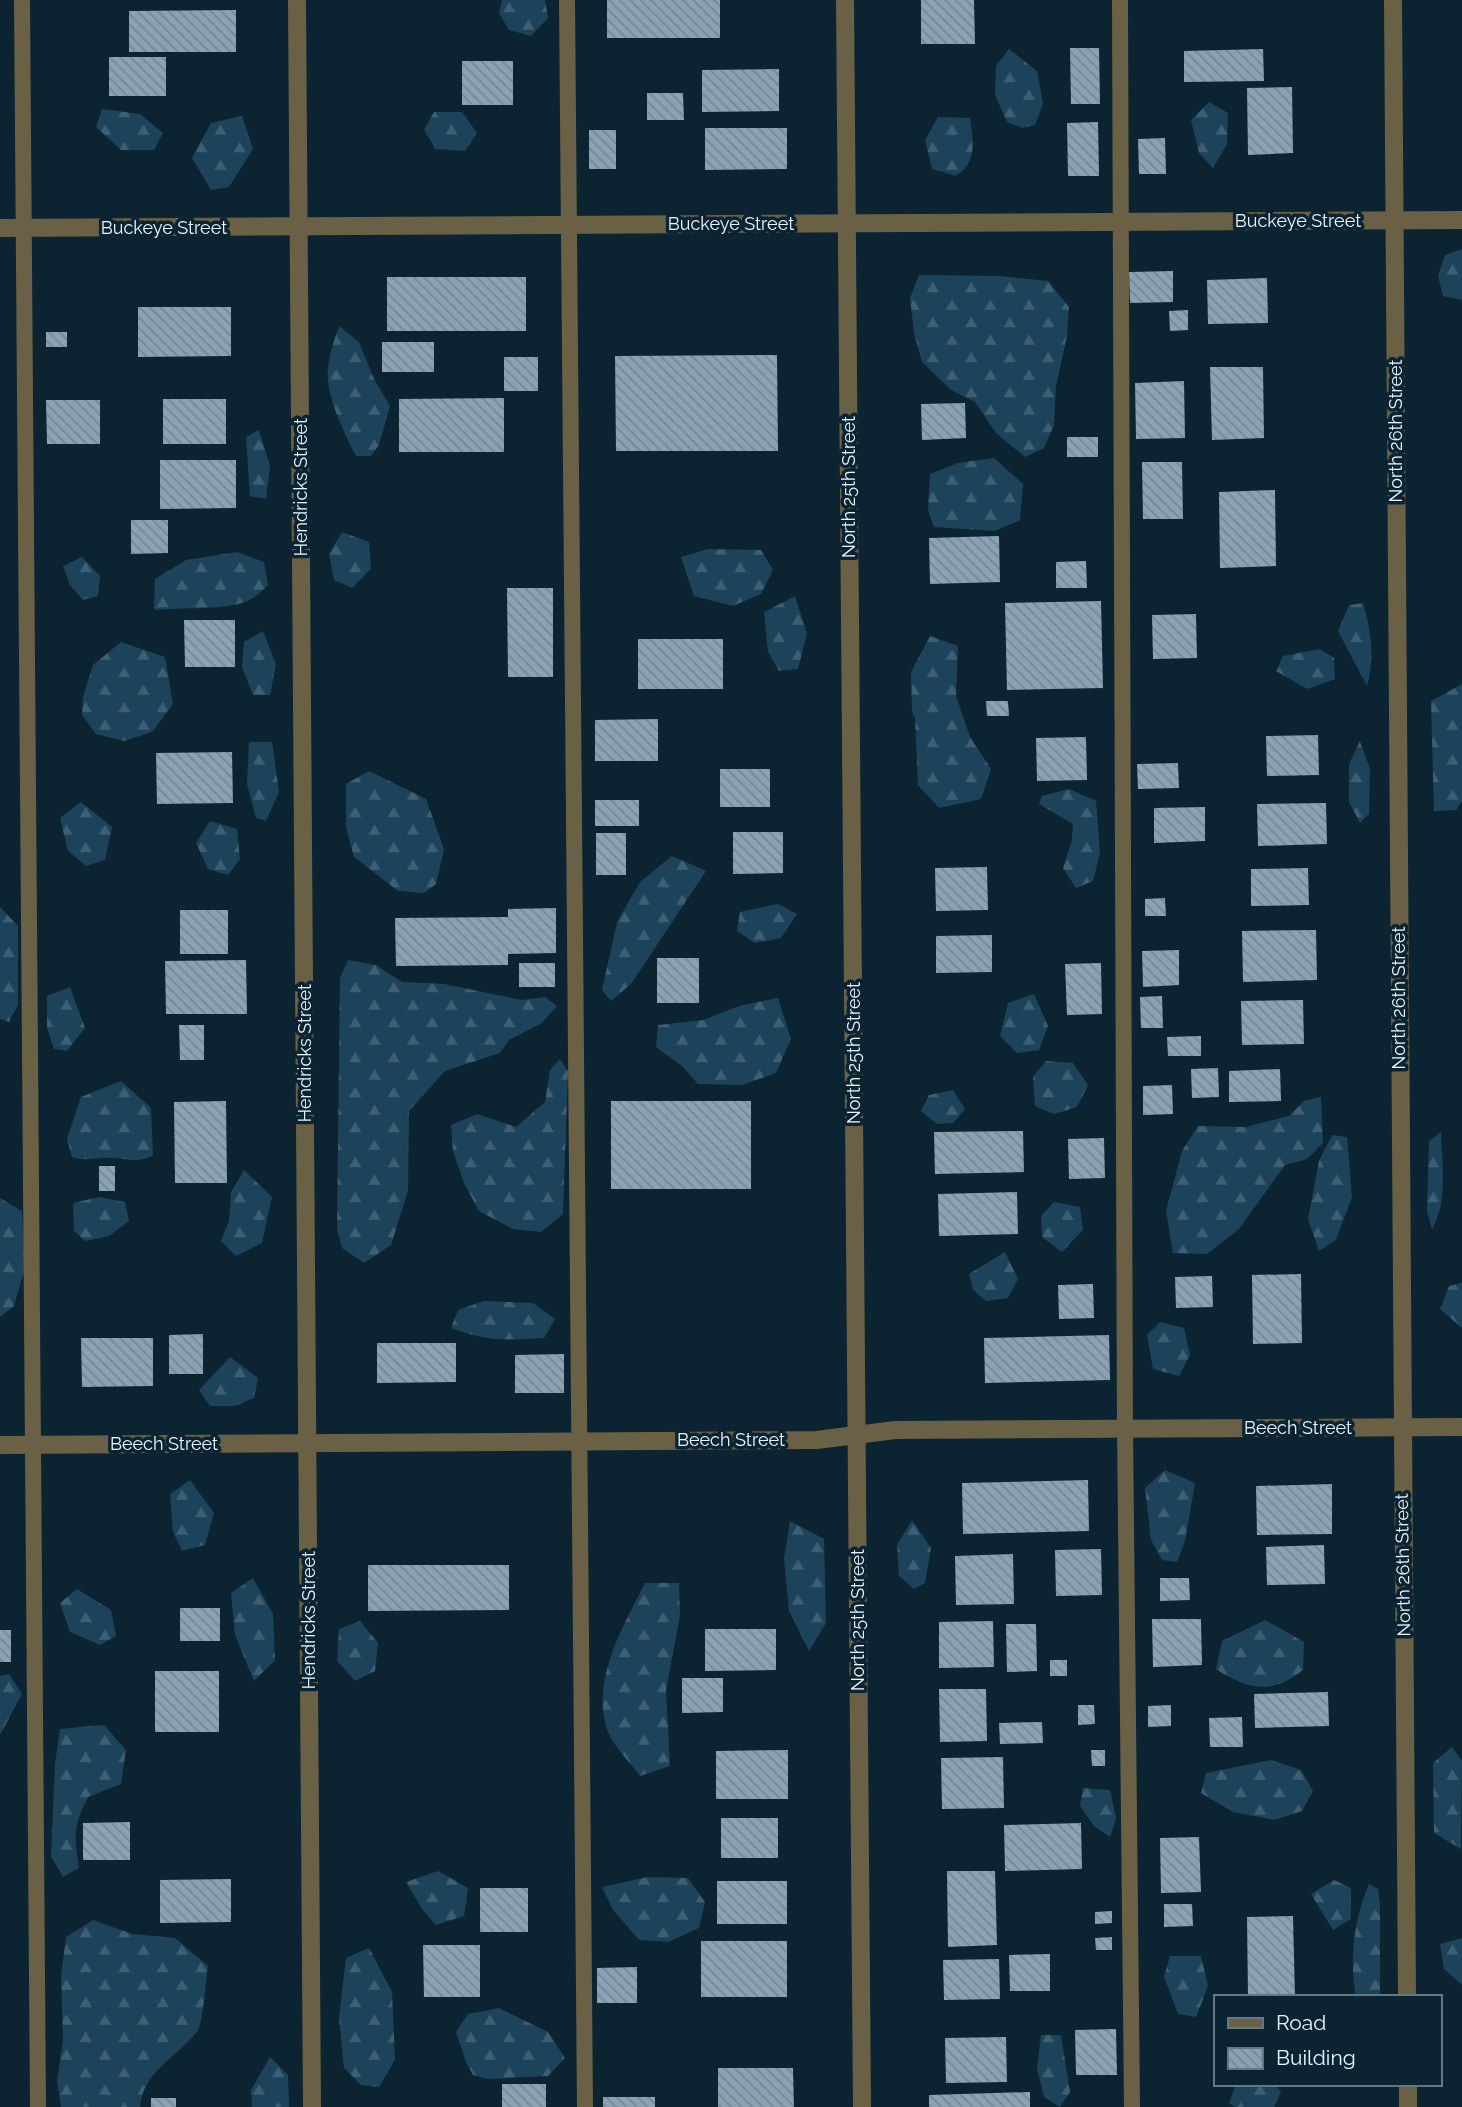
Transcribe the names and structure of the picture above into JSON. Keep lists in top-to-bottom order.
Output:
{
  "streets": {
    "street": [
      "Buckeye Street",
      "North 26th Street",
      "Hendricks Street",
      "North 25th Street",
      "Beech Street"
    ]
  },
  "crossings": [
    ["Buckeye Street", "North 26th Street"],
    ["Buckeye Street", "Hendricks Street"],
    ["Buckeye Street", "North 25th Street"],
    ["North 26th Street", "Beech Street"],
    ["Hendricks Street", "Beech Street"],
    ["North 25th Street", "Beech Street"]
  ],
  "legend": ["Road", "Building"]
}
